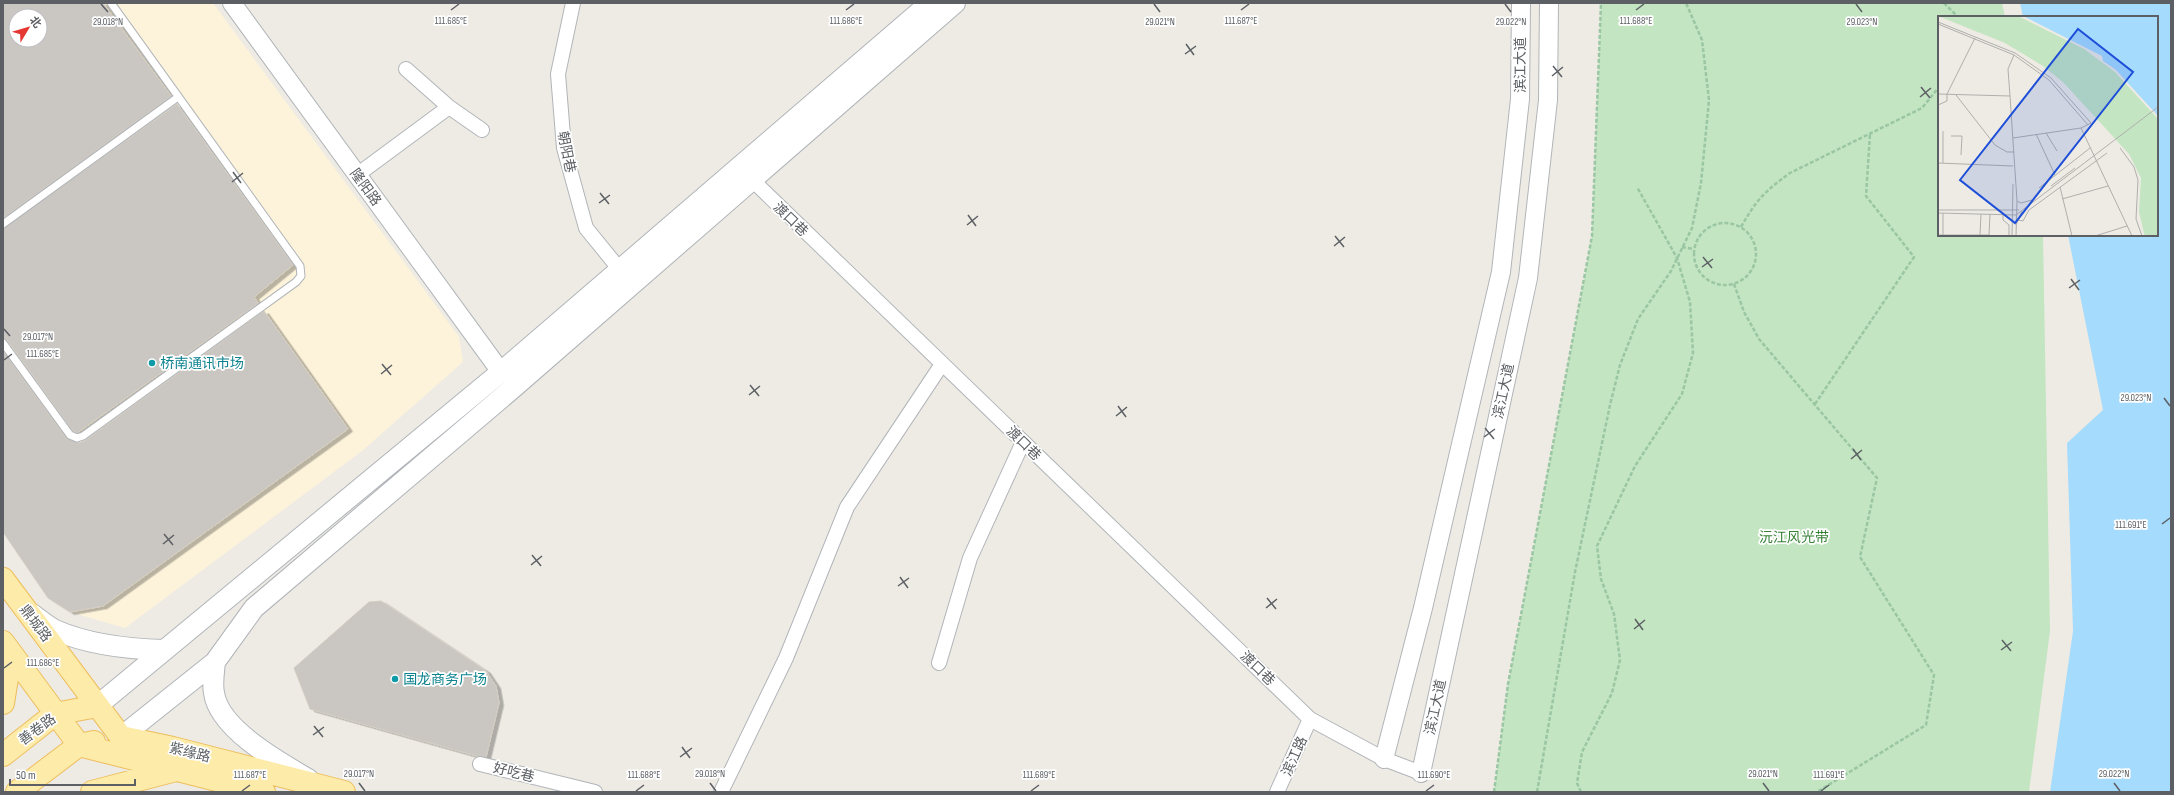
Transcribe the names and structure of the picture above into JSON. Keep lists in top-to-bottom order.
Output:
{
  "streets": {
    "main road": ["鼎城路", "善卷路", "紫缘路"],
    "street": [
      "滨江大道",
      "朝阳巷",
      "隆阳路",
      "渡口巷",
      "滨江路",
      "好吃巷"
    ]
  },
  "crossings": [
    ["滨江大道", "渡口巷"],
    ["渡口巷", "滨江路"],
    ["鼎城路", "善卷路"]
  ],
  "parks": ["沅江风光带"],
  "places": ["桥南通讯市场", "国龙商务广场"],
  "scale_bar": "50 m",
  "north": "top right",
  "coordinates": [
    "111.685°E",
    "111.686°E",
    "111.687°E",
    "111.688°E",
    "29.022°N",
    "29.023°N",
    "29.018°N",
    "29.021°N",
    "29.017°N",
    "111.691°E",
    "111.689°E",
    "111.690°E"
  ]
}
